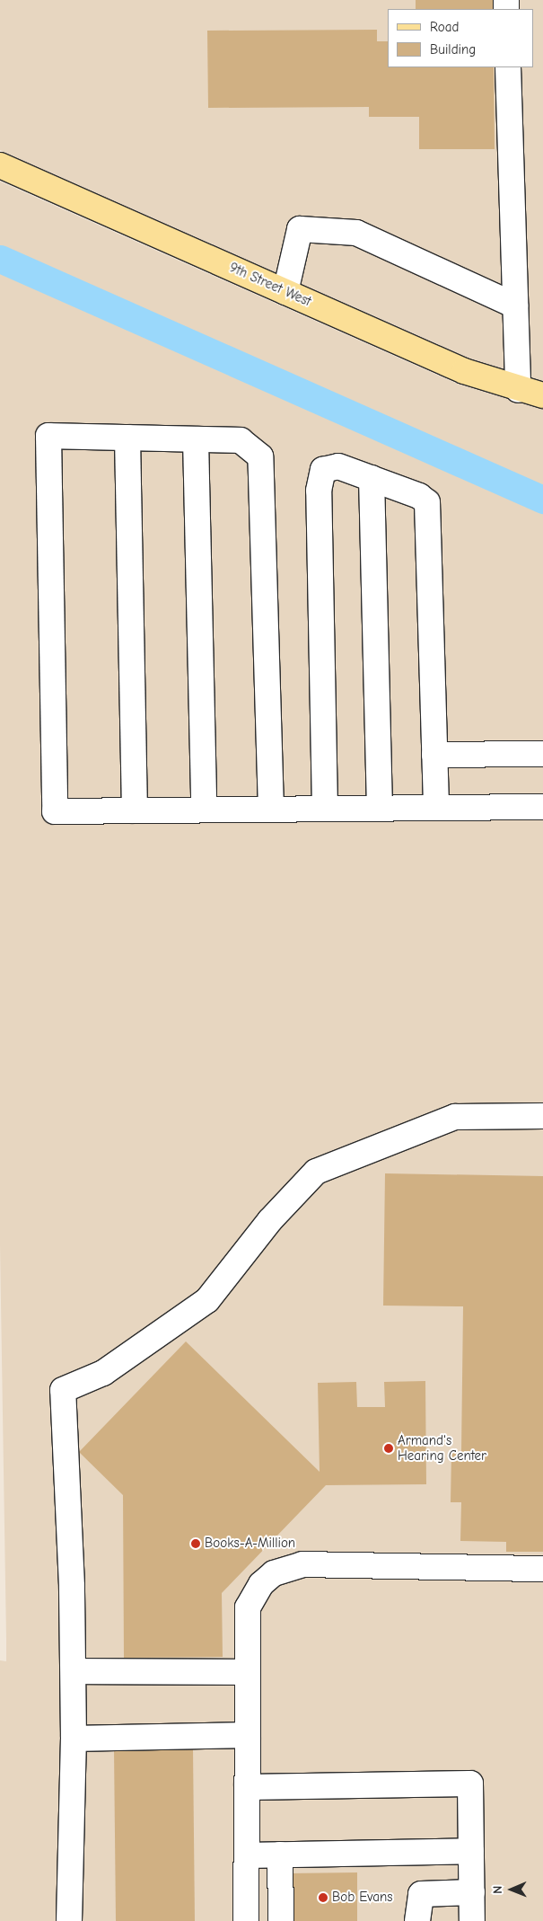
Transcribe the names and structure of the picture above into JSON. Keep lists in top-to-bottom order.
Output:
{
  "streets": {
    "main road": ["9th Street West"]
  },
  "places": ["Armand's Hearing Center", "Books-A-Million", "Bob Evans"],
  "legend": ["Road", "Building"],
  "north": "left"
}
